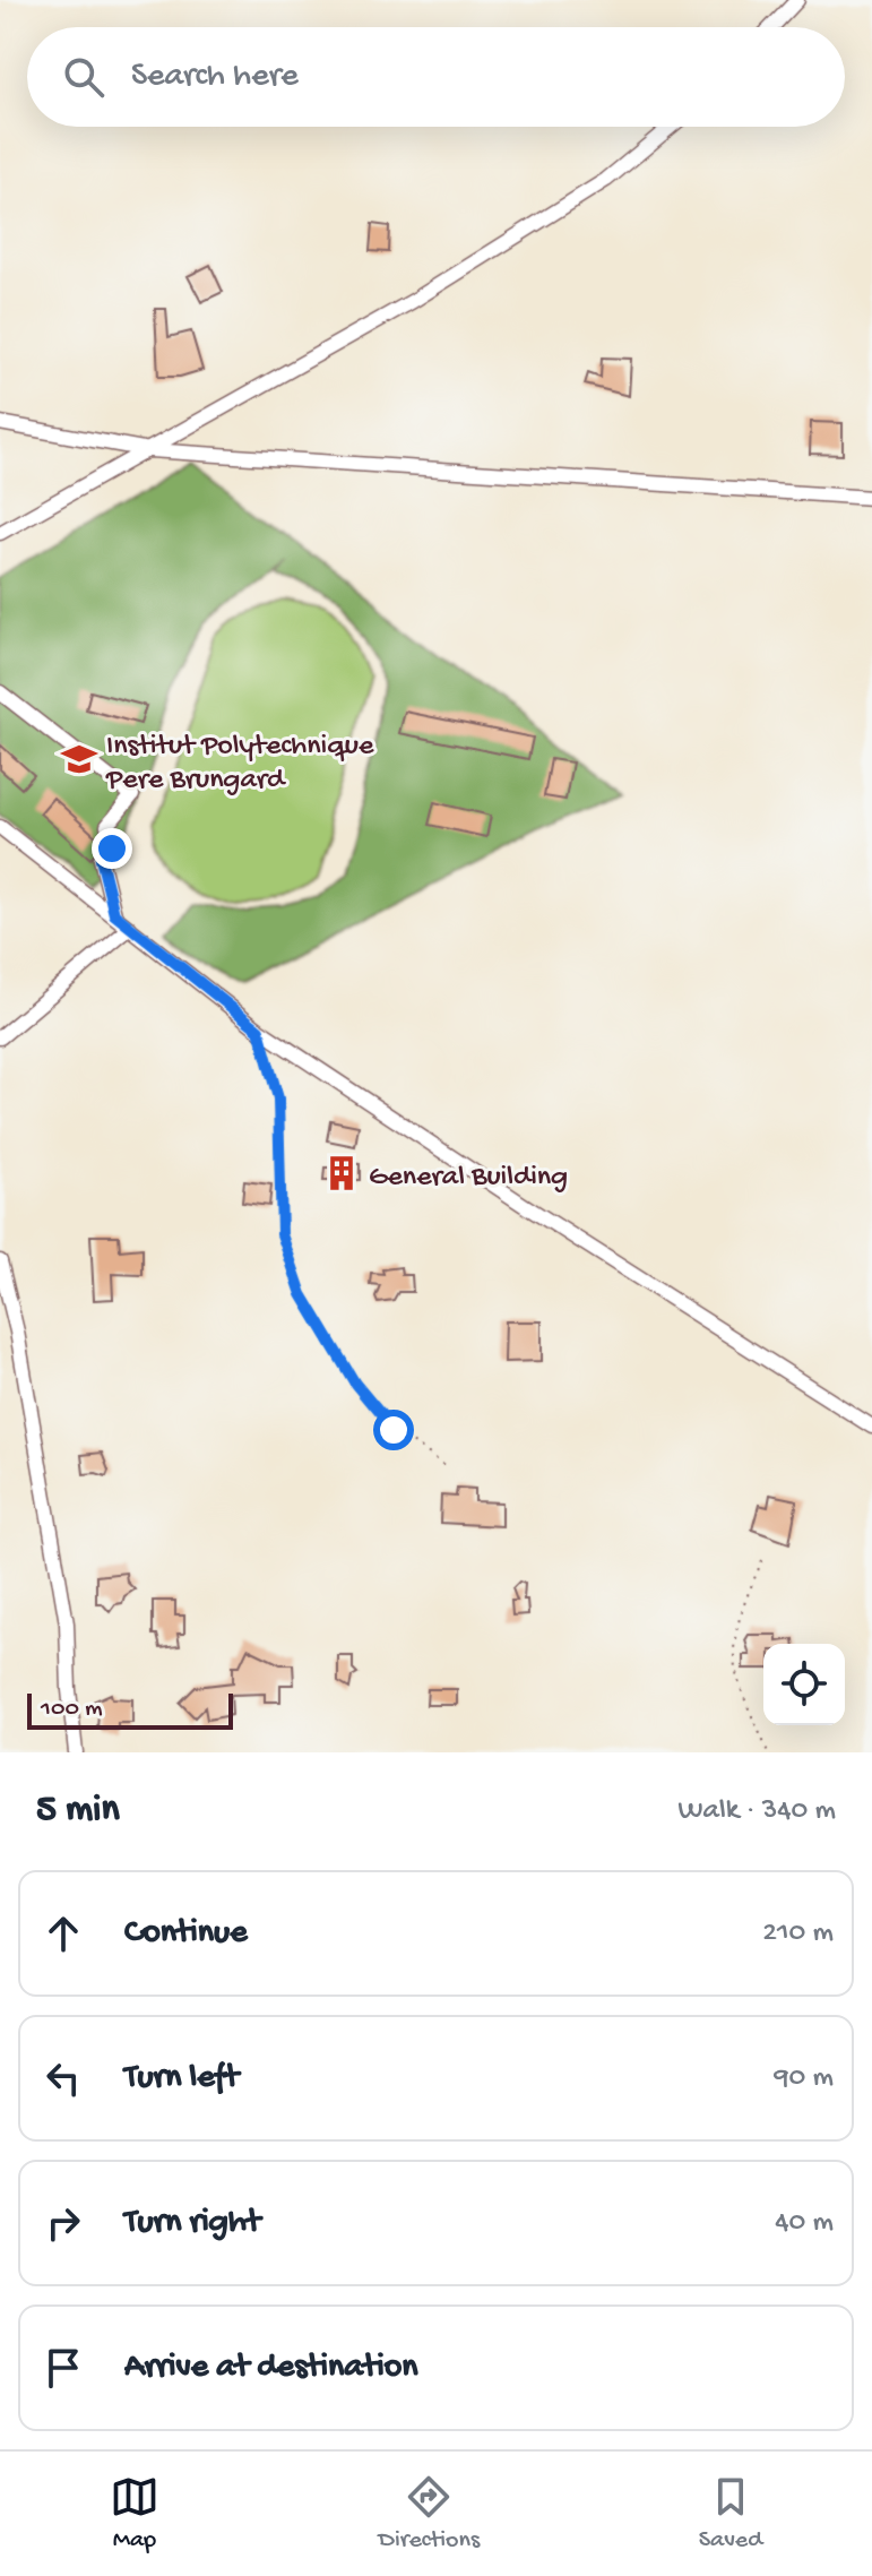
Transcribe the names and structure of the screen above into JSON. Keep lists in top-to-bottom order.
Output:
{
  "places": {
    "school or university": ["Institut Polytechnique Pere Brungard"],
    "building": ["General Building"]
  },
  "scale_bar": "100 m",
  "page": {
    "search": "Search here",
    "scale": "100 m",
    "heading": ["5 min", "Walk · 340 m"],
    "list": [
      ["Continue", "210 m"],
      ["Turn left", "90 m"],
      ["Turn right", "40 m"],
      "Arrive at destination"
    ],
    "nav": ["Map", "Directions", "Saved"]
  }
}
